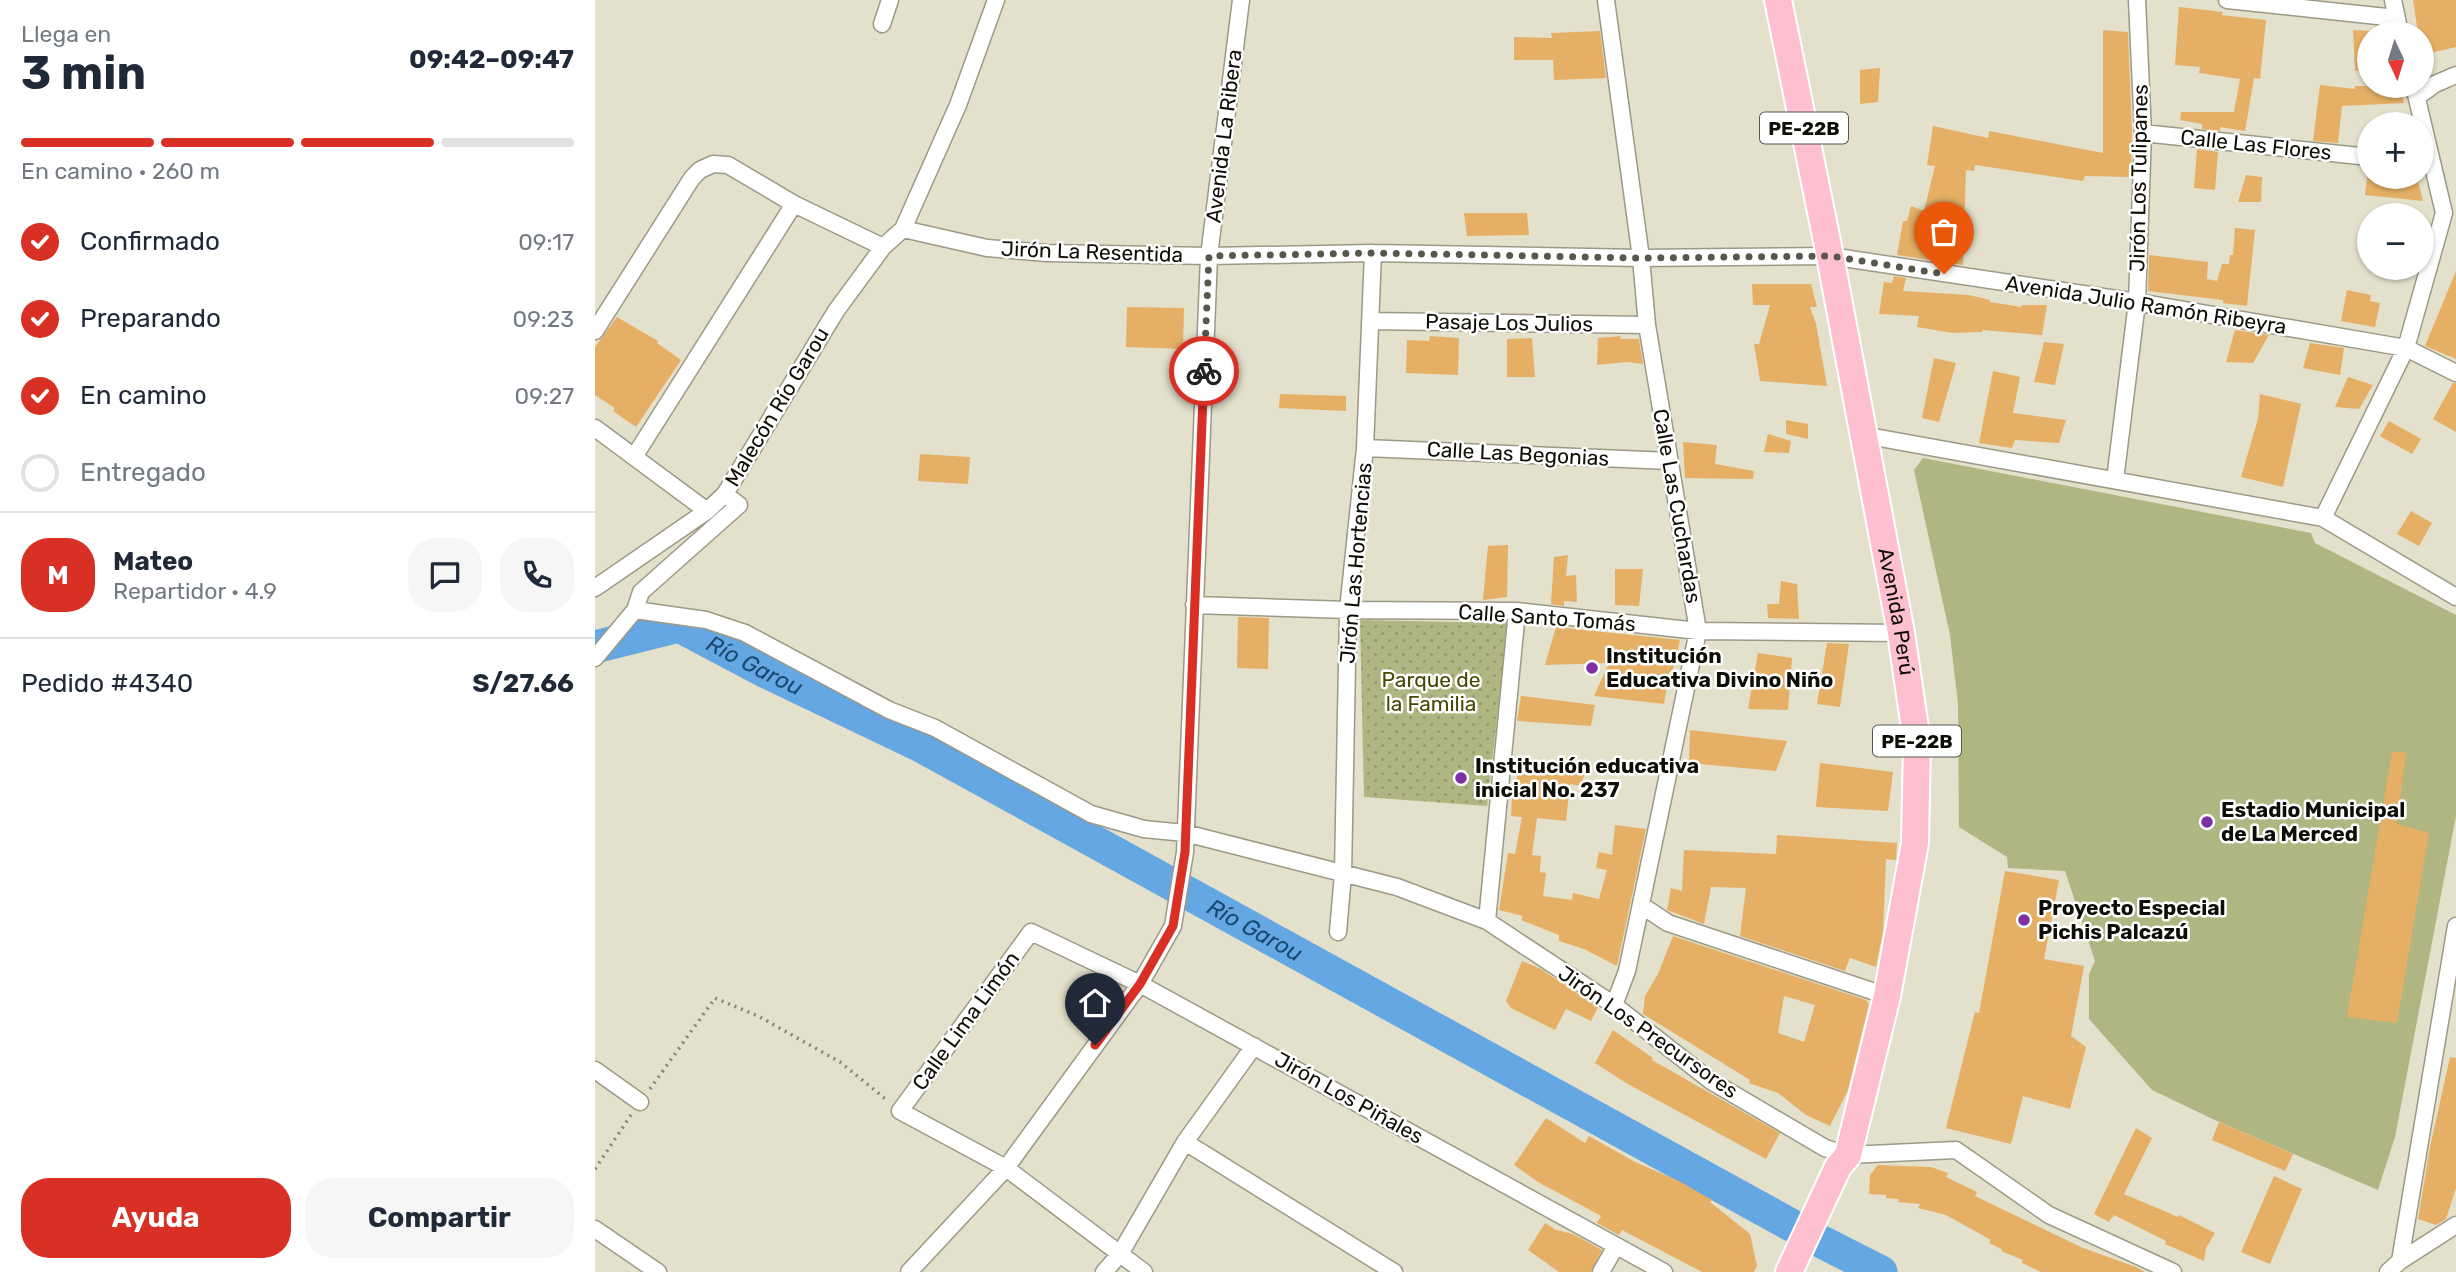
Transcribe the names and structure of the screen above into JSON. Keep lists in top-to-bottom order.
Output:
{
  "streets": {
    "highway": ["PE-22B", "Avenida Perú"],
    "street": [
      "Avenida La Ribera",
      "Calle Las Flores",
      "Jirón Los Tulipanes",
      "Jirón La Resentida",
      "Avenida Julio Ramón Ribeyra",
      "Pasaje Los Julios",
      "Malecón Río Garou",
      "Calle Las Begonias",
      "Calle Las Cuchardas",
      "Jirón Las Hortencias",
      "Calle Santo Tomás",
      "Calle Lima Limón",
      "Jirón Los Precursores",
      "Jirón Los Piñales"
    ]
  },
  "crossings": [
    ["Avenida La Ribera", "Jirón La Resentida"],
    ["Avenida La Ribera", "Calle Santo Tomás"],
    ["Avenida La Ribera", "Jirón Los Precursores"],
    ["Avenida La Ribera", "Jirón Los Piñales"],
    ["Calle Las Flores", "Jirón Los Tulipanes"],
    ["Jirón Los Tulipanes", "Avenida Julio Ramón Ribeyra"],
    ["Jirón La Resentida", "Avenida Julio Ramón Ribeyra"],
    ["Jirón La Resentida", "Malecón Río Garou"],
    ["Jirón La Resentida", "Calle Las Cuchardas"],
    ["Jirón La Resentida", "Jirón Las Hortencias"],
    ["Jirón La Resentida", "Avenida Perú"],
    ["Avenida Julio Ramón Ribeyra", "Avenida Perú"],
    ["Pasaje Los Julios", "Calle Las Cuchardas"],
    ["Pasaje Los Julios", "Jirón Las Hortencias"],
    ["Calle Las Begonias", "Calle Las Cuchardas"],
    ["Calle Las Begonias", "Jirón Las Hortencias"],
    ["Calle Las Cuchardas", "Calle Santo Tomás"],
    ["Calle Las Cuchardas", "Jirón Los Precursores"],
    ["Jirón Las Hortencias", "Calle Santo Tomás"],
    ["Jirón Las Hortencias", "Jirón Los Precursores"],
    ["Avenida Perú", "Calle Santo Tomás"],
    ["Avenida Perú", "Jirón Los Precursores"],
    ["Calle Lima Limón", "Jirón Los Piñales"]
  ],
  "water": ["Río Garou"],
  "parks": ["Parque de la Familia"],
  "places": [
    "Institución Educativa Divino Niño",
    "Institución educativa inicial No. 237",
    "Estadio Municipal de La Merced",
    "Proyecto Especial Pichis Palcazú"
  ],
  "north": "bottom",
  "page": {
    "heading": ["3 min", "Llega en", "09:42–09:47"],
    "panel": [
      "Mateo",
      "Repartidor · 4.9",
      "Pedido #4340",
      "S/27.66"
    ],
    "map_buttons": ["+", "−"],
    "bar": "En camino · 260 m",
    "list": [
      ["Confirmado", "09:17"],
      ["Preparando", "09:23"],
      ["En camino", "09:27"],
      "Entregado"
    ],
    "round": "M",
    "buttons": ["Ayuda", "Compartir"]
  }
}
